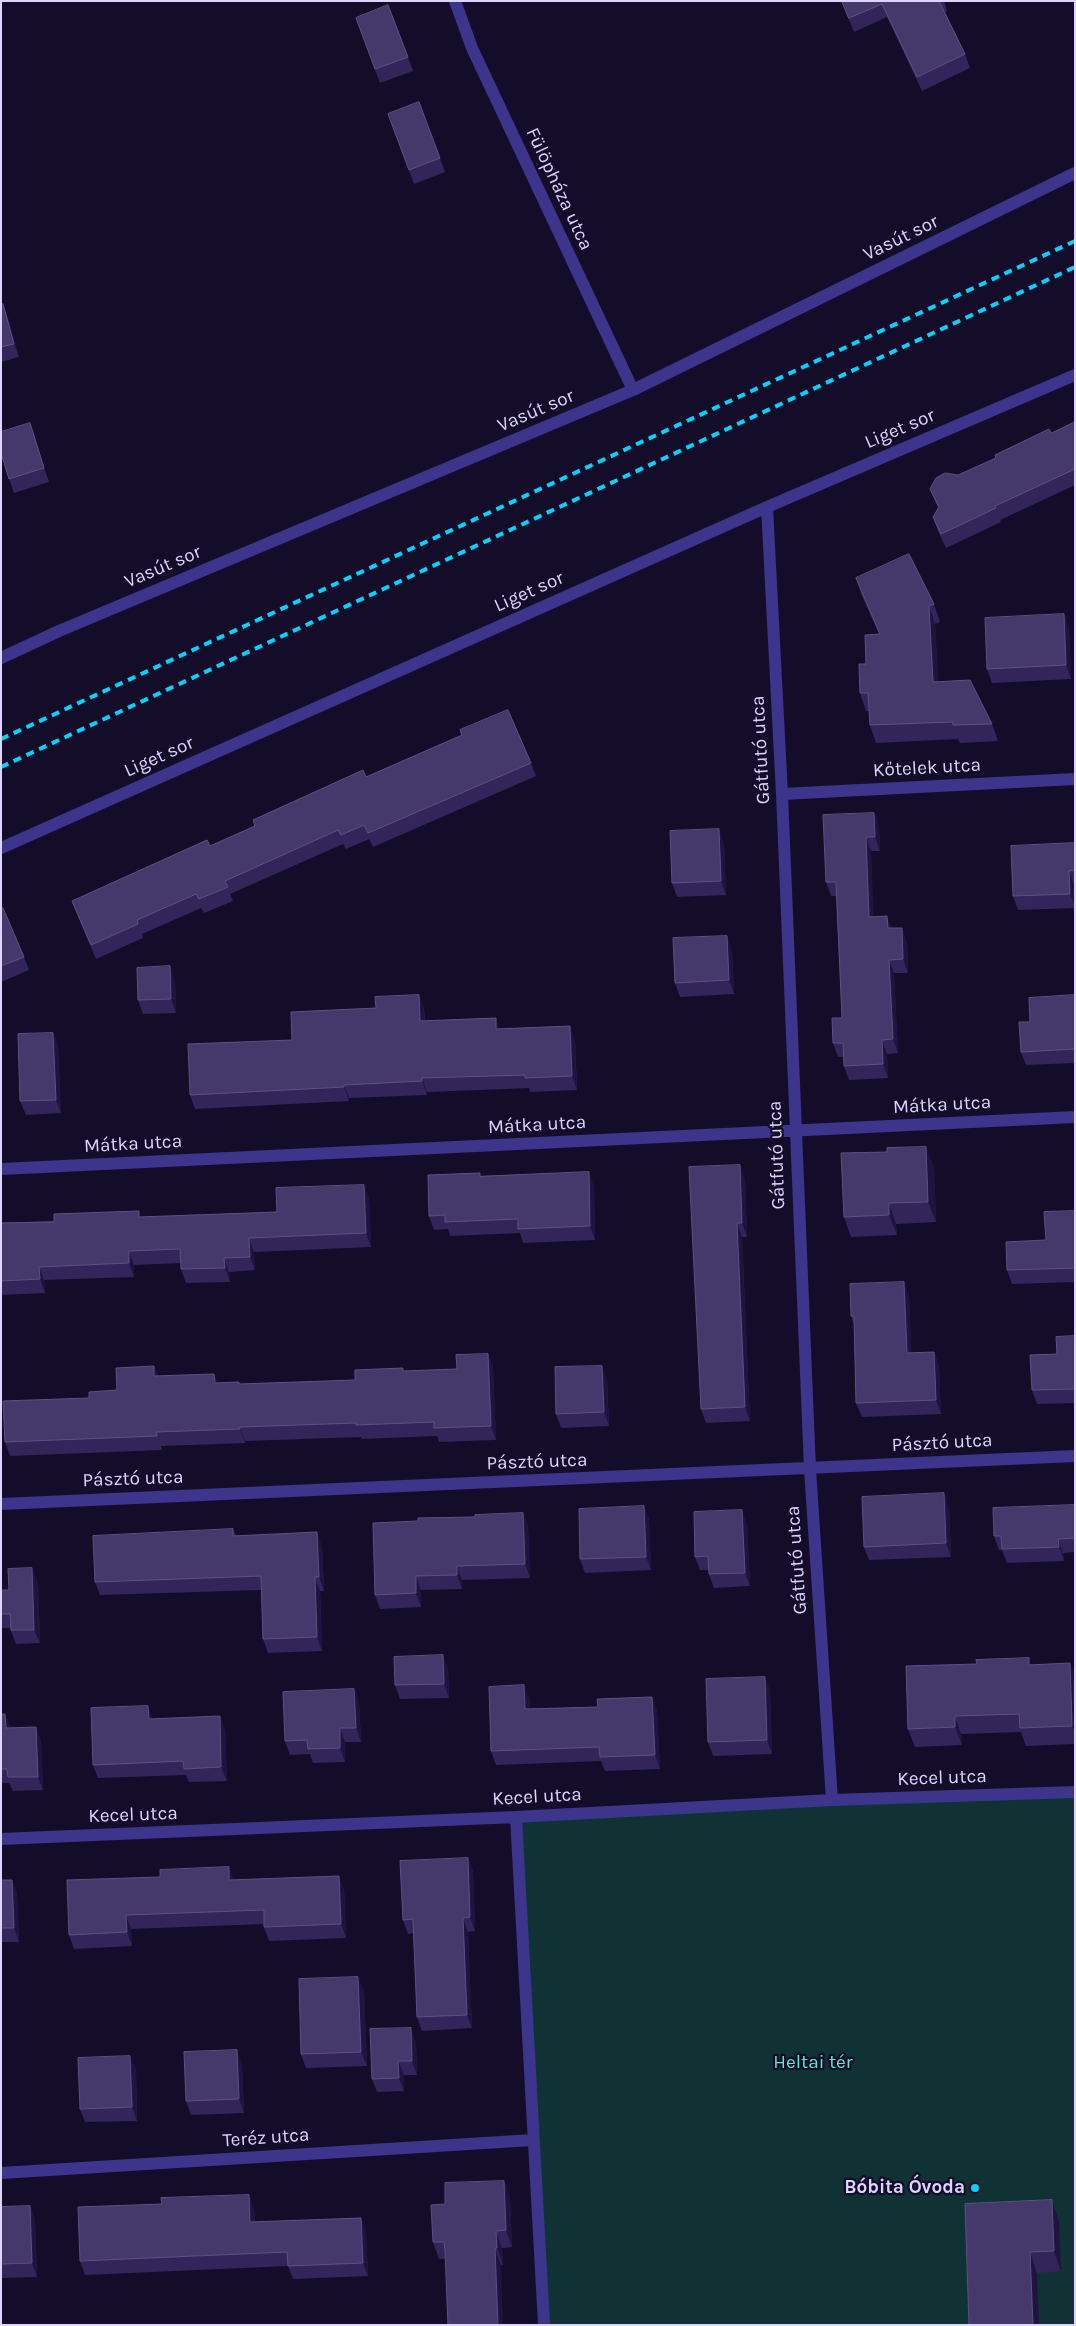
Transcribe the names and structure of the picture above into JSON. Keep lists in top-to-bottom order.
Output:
{
  "streets": {
    "street": [
      "Fülöpháza utca",
      "Vasút sor",
      "Liget sor",
      "Gátfutó utca",
      "Kőtelek utca",
      "Mátka utca",
      "Pásztó utca",
      "Kecel utca",
      "Teréz utca"
    ]
  },
  "crossings": [
    ["Fülöpháza utca", "Vasút sor"],
    ["Liget sor", "Gátfutó utca"],
    ["Gátfutó utca", "Kőtelek utca"],
    ["Gátfutó utca", "Mátka utca"],
    ["Gátfutó utca", "Pásztó utca"],
    ["Gátfutó utca", "Kecel utca"]
  ],
  "parks": ["Heltai tér"],
  "places": ["Bóbita Óvoda"]
}
